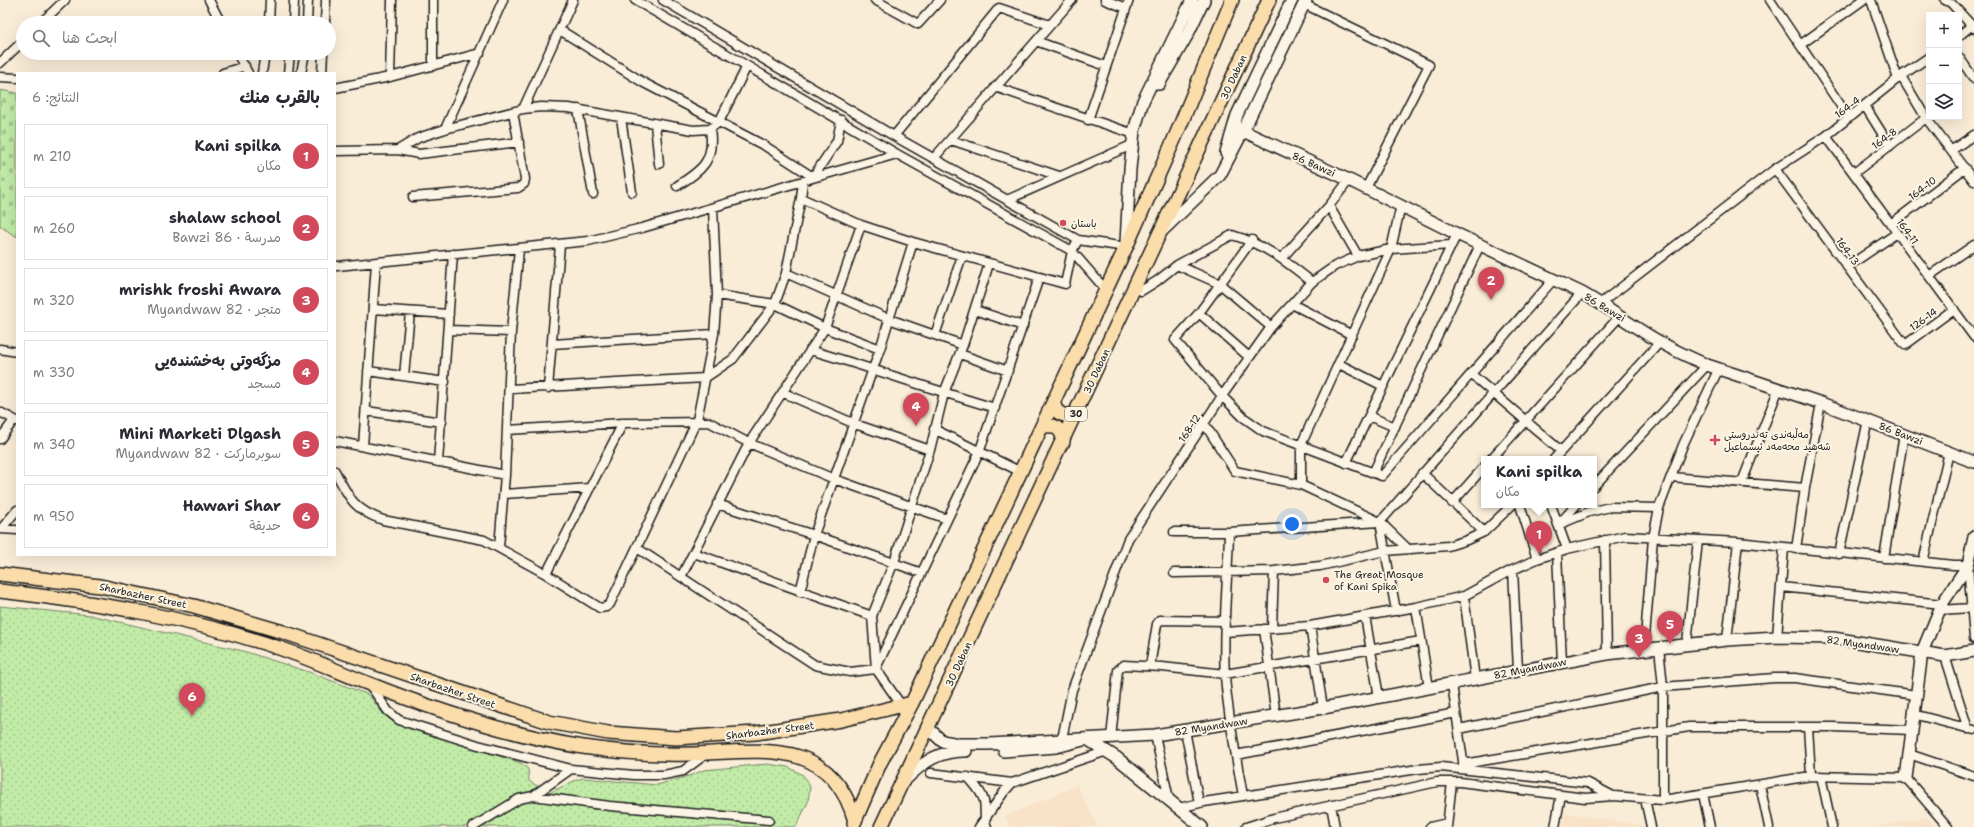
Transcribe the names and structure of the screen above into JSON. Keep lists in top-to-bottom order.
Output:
{
  "streets": {
    "main road": ["30 Daban", "30", "Sharbazher Street"],
    "street": [
      "164-4",
      "164-8",
      "86 Bawzi",
      "164-10",
      "164-11",
      "164-13",
      "126-14",
      "168-12",
      "82 Myandwaw"
    ]
  },
  "crossings": [
    ["164-4", "86 Bawzi"],
    ["164-4", "164-11"],
    ["164-4", "164-13"],
    ["164-8", "164-11"],
    ["164-10", "164-11"],
    ["164-11", "126-14"],
    ["164-13", "126-14"],
    ["30", "Sharbazher Street"]
  ],
  "places": {
    "other": ["باستان", "The Great Mosque of Kani Spika"],
    "health": ["مەڵبەندی تەندروستی شەهید محەمەد ئیسماعیل"]
  },
  "page": {
    "map_buttons": ["+", "−"],
    "search": "ابحث هنا",
    "heading": ["بالقرب منك", "النتائج: 6"],
    "list": [
      {
        "mark": "1",
        "name": "Kani spilka",
        "note": "مكان",
        "value": "210 m"
      },
      {
        "mark": "2",
        "name": "shalaw school",
        "note": "مدرسة · 86 Bawzi",
        "value": "260 m"
      },
      {
        "mark": "3",
        "name": "mrishk froshi Awara",
        "note": "متجر · 82 Myandwaw",
        "value": "320 m"
      },
      {
        "mark": "4",
        "name": "مزگەوتی بەخشندەیی",
        "note": "مسجد",
        "value": "330 m"
      },
      {
        "mark": "5",
        "name": "Mini Marketi Dlgash",
        "note": "سوبرماركت · 82 Myandwaw",
        "value": "340 m"
      },
      {
        "mark": "6",
        "name": "Hawari Shar",
        "note": "حديقة",
        "value": "950 m"
      }
    ],
    "pins": [
      "2",
      "4",
      "1",
      "5",
      "3",
      "6"
    ],
    "popup": ["Kani spilka", "مكان"]
  }
}
